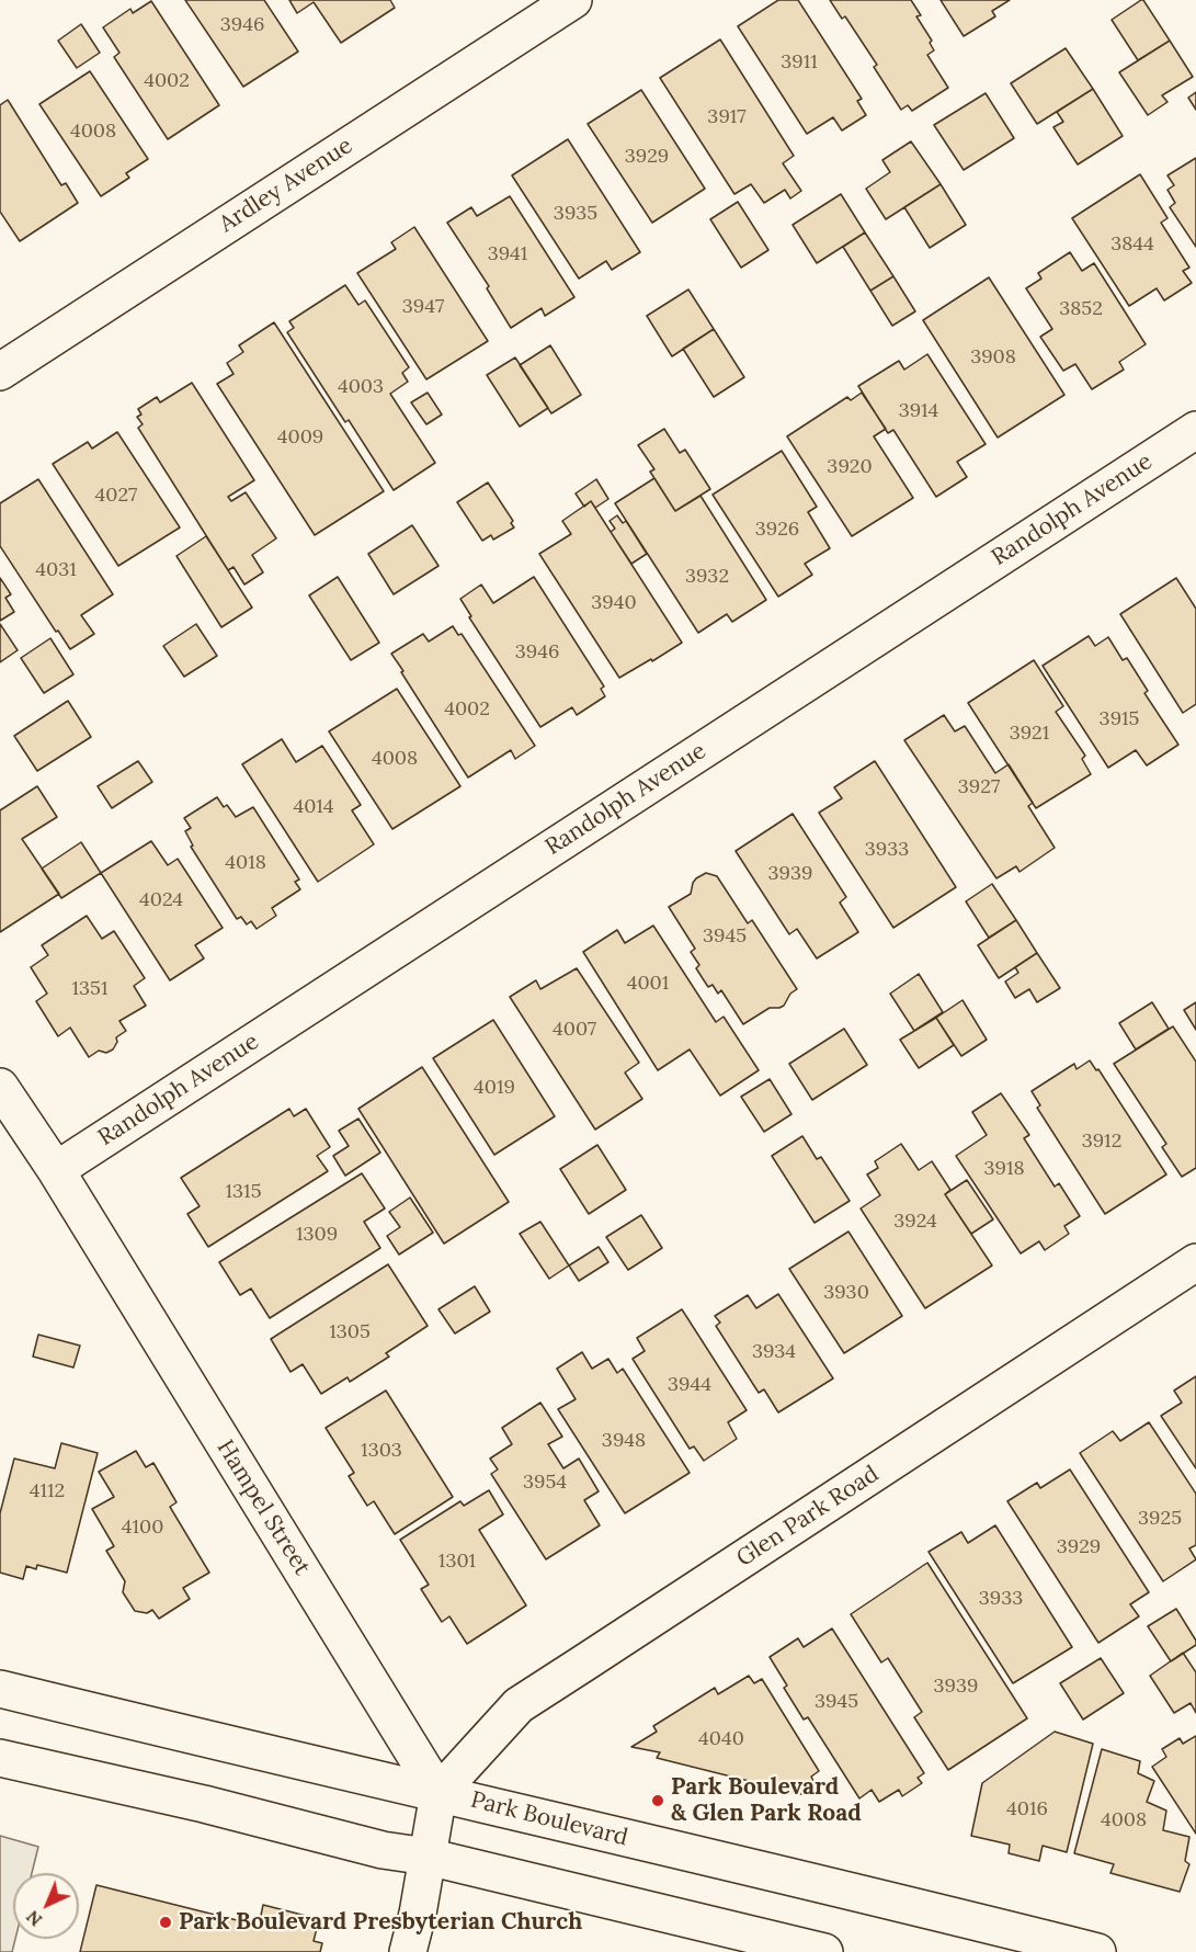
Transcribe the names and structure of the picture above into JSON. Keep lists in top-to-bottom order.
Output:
{
  "streets": {
    "street": [
      "Ardley Avenue",
      "Randolph Avenue",
      "Hampel Street",
      "Glen Park Road",
      "Park Boulevard"
    ]
  },
  "crossings": [
    ["Randolph Avenue", "Hampel Street"],
    ["Hampel Street", "Glen Park Road"],
    ["Hampel Street", "Park Boulevard"],
    ["Glen Park Road", "Park Boulevard"]
  ],
  "places": ["Park Boulevard & Glen Park Road", "Park Boulevard Presbyterian Church"],
  "house_numbers": [
    "3946",
    "3911",
    "4002",
    "3917",
    "4008",
    "3929",
    "3935",
    "3844",
    "3941",
    "3947",
    "3852",
    "3908",
    "4003",
    "3914",
    "4009",
    "3920",
    "4027",
    "3926",
    "4031",
    "3932",
    "3940",
    "3946",
    "4002",
    "3915",
    "3921",
    "4008",
    "3927",
    "4014",
    "3933",
    "4018",
    "3939",
    "4024",
    "3945",
    "4001",
    "1351",
    "4007",
    "4019",
    "3912",
    "3918",
    "1315",
    "3924",
    "1309",
    "3930",
    "1305",
    "3934",
    "3944",
    "3948",
    "1303",
    "3954",
    "4112",
    "3925",
    "4100",
    "3929",
    "1301",
    "3933",
    "3939",
    "3945",
    "4040",
    "4016",
    "4008"
  ],
  "north": "bottom left"
}
